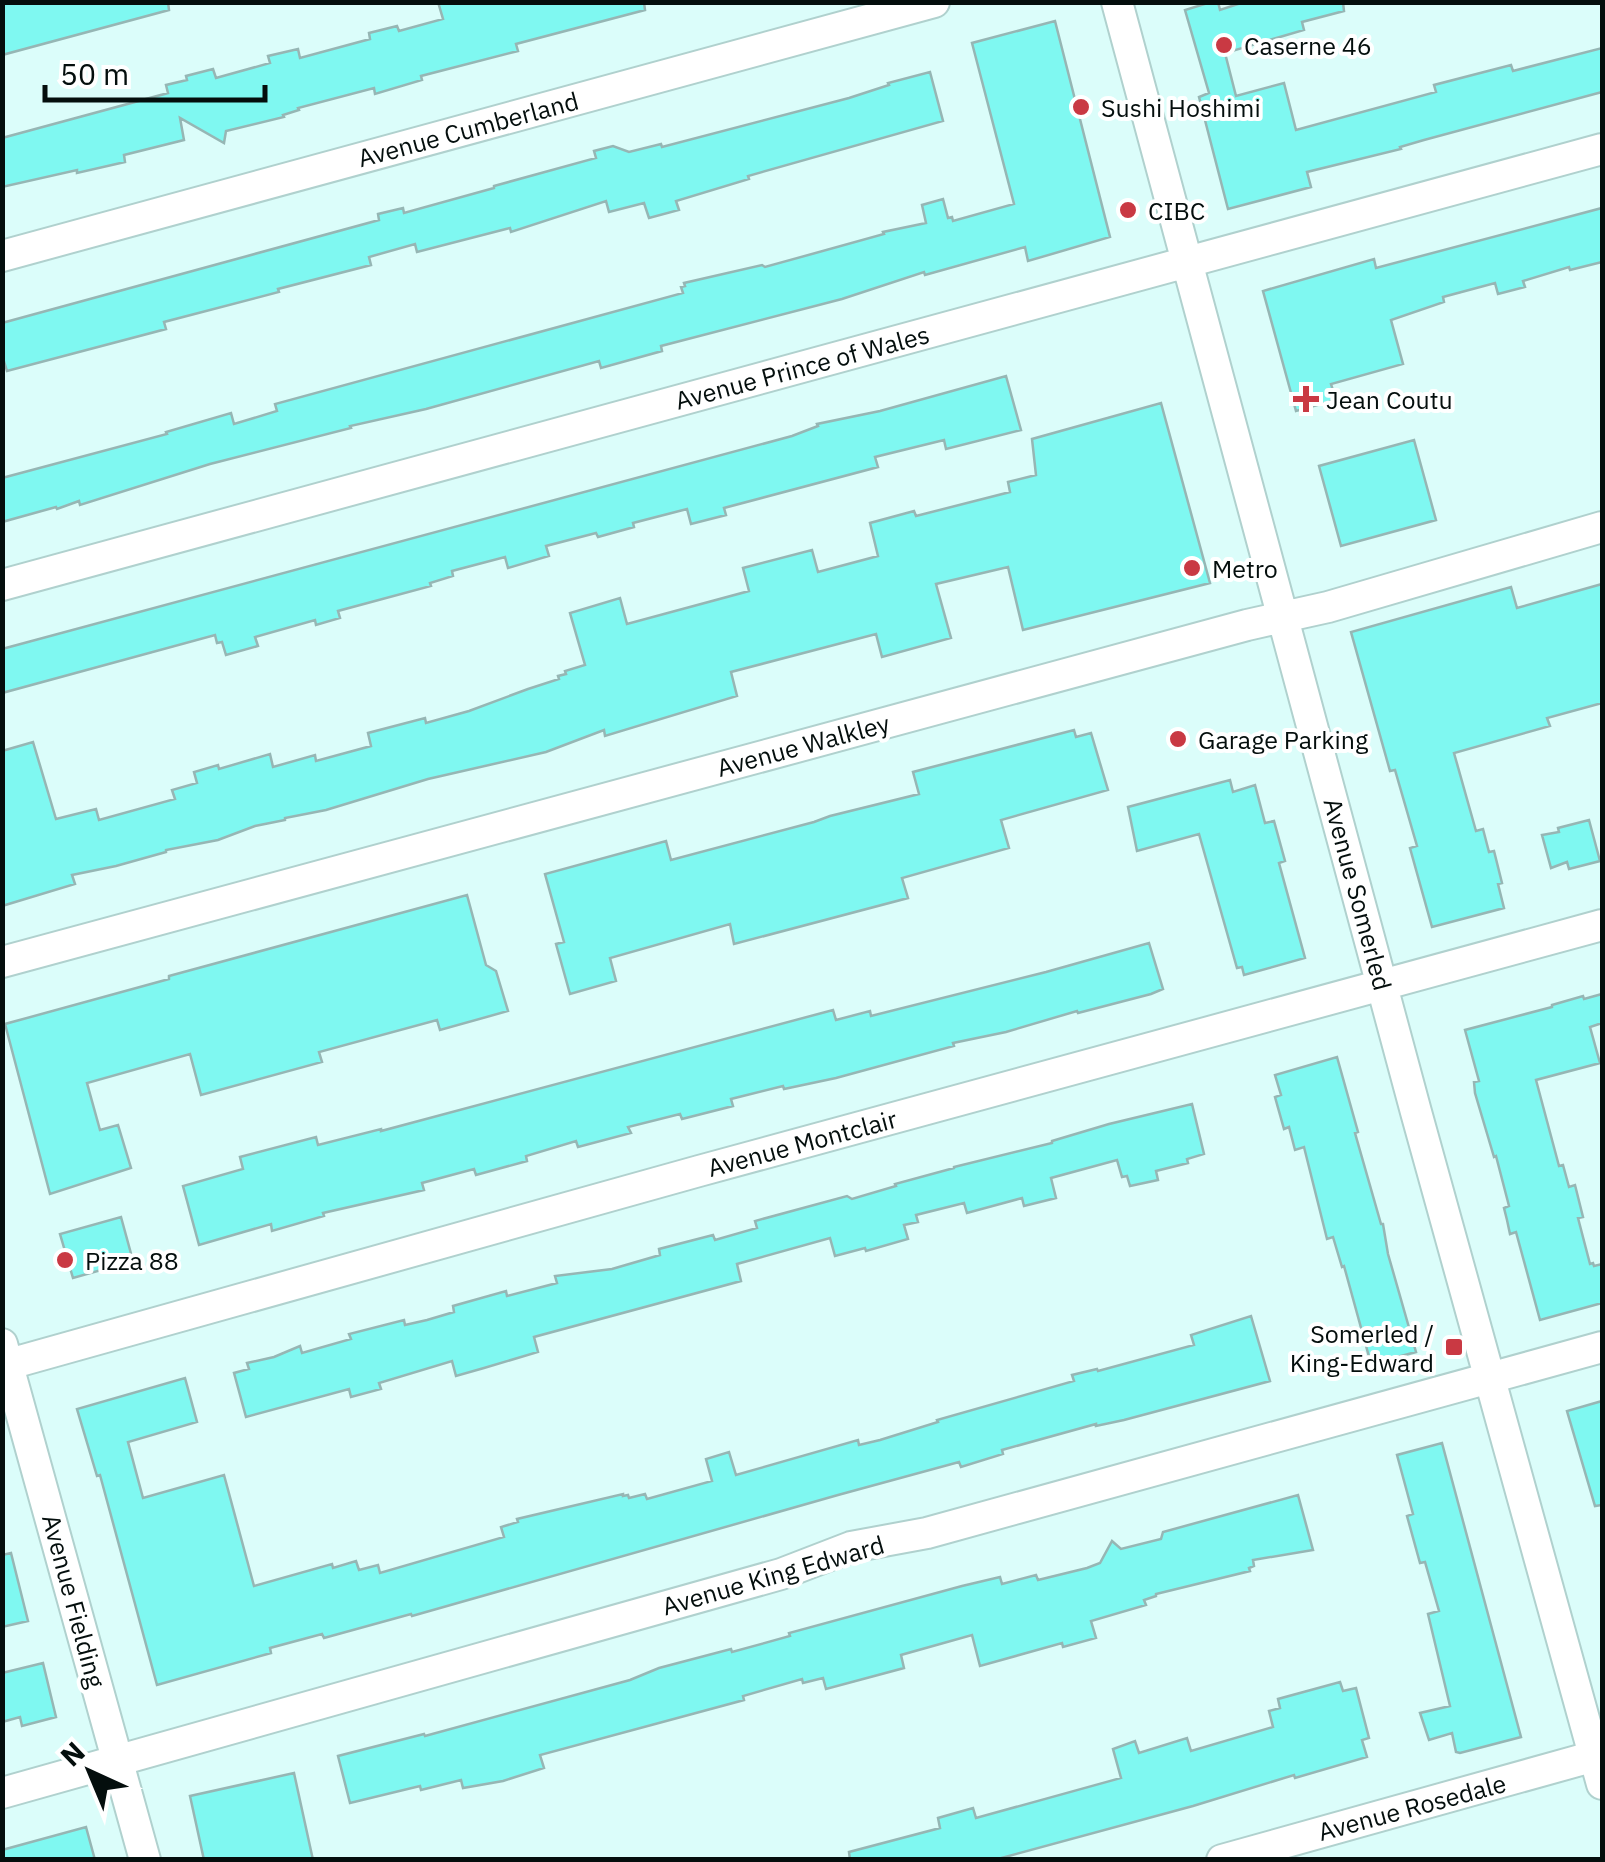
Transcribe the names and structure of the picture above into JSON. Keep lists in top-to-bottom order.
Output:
{
  "streets": {
    "street": [
      "Avenue Cumberland",
      "Avenue Prince of Wales",
      "Avenue Walkley",
      "Avenue Somerled",
      "Avenue Montclair",
      "Avenue King Edward",
      "Avenue Fielding",
      "Avenue Rosedale"
    ]
  },
  "crossings": [
    ["Avenue Prince of Wales", "Avenue Somerled"],
    ["Avenue Walkley", "Avenue Somerled"],
    ["Avenue Somerled", "Avenue Montclair"],
    ["Avenue Somerled", "Avenue King Edward"],
    ["Avenue Somerled", "Avenue Rosedale"],
    ["Avenue Montclair", "Avenue Fielding"],
    ["Avenue King Edward", "Avenue Fielding"]
  ],
  "places": {
    "other": [
      "Caserne 46",
      "Sushi Hoshimi",
      "CIBC",
      "Metro",
      "Garage Parking",
      "Pizza 88"
    ],
    "health": ["Jean Coutu"],
    "transit": ["Somerled / King-Edward"]
  },
  "scale_bar": "50 m",
  "north": "top left"
}
